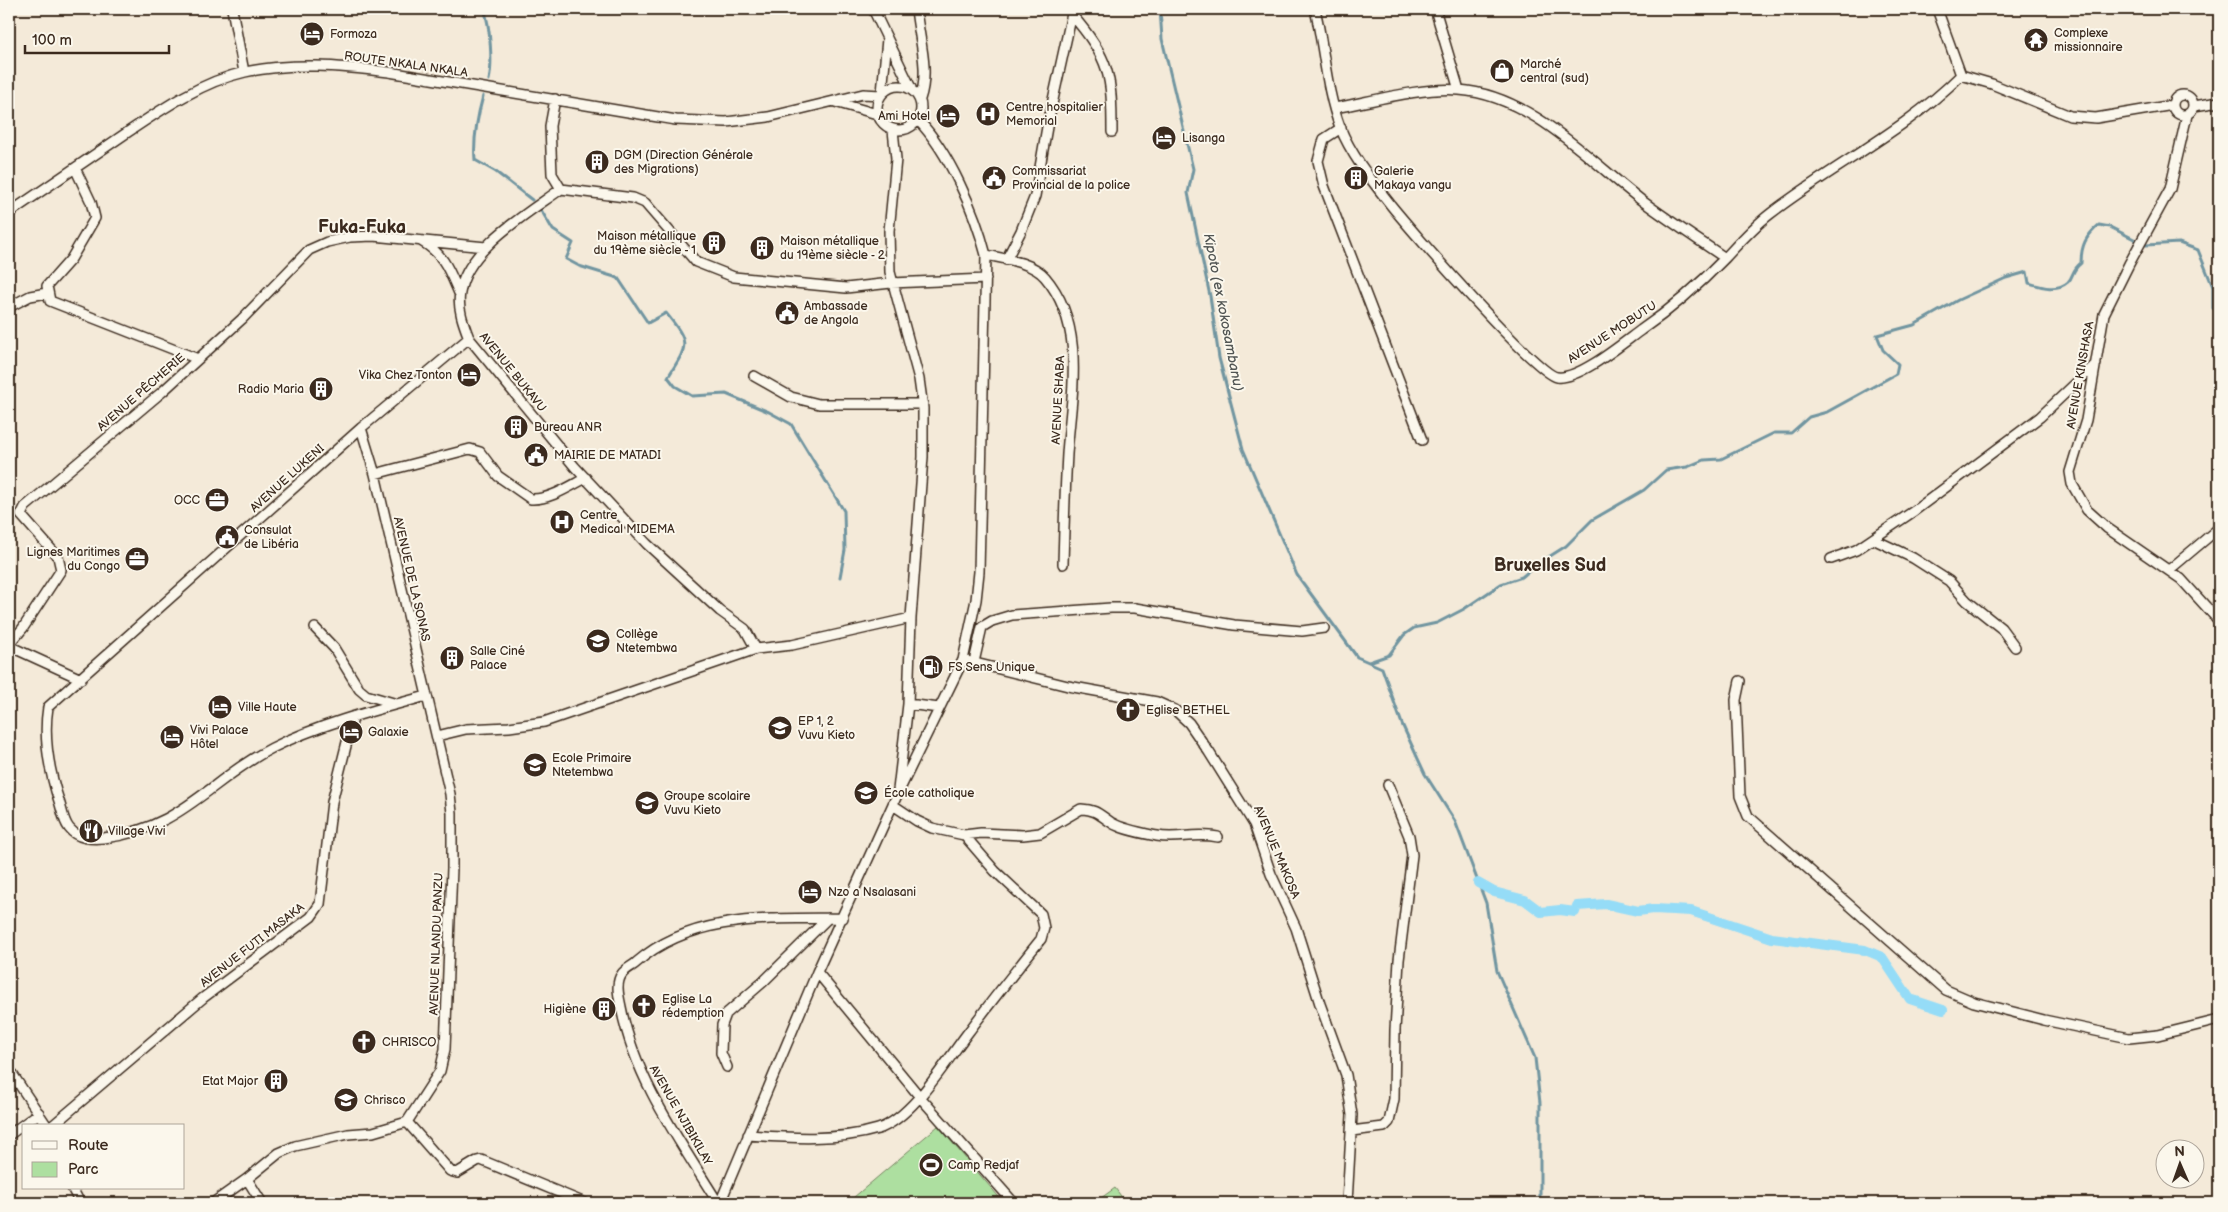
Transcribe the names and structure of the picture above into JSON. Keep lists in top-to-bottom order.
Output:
{
  "streets": {
    "street": [
      "ROUTE NKALA NKALA",
      "AVENUE MOBUTU",
      "AVENUE BUKAVU",
      "AVENUE KINSHASA",
      "AVENUE PÊCHERIE",
      "AVENUE SHABA",
      "AVENUE LUKENI",
      "AVENUE DE LA SONAS",
      "AVENUE MAKOSA",
      "AVENUE NLANDU PANZU",
      "AVENUE FUTI MASAKA",
      "AVENUE NJIBIKILAY"
    ]
  },
  "crossings": [
    ["AVENUE BUKAVU", "AVENUE PÊCHERIE"],
    ["AVENUE BUKAVU", "AVENUE LUKENI"],
    ["AVENUE LUKENI", "AVENUE DE LA SONAS"],
    ["AVENUE LUKENI", "AVENUE FUTI MASAKA"],
    ["AVENUE DE LA SONAS", "AVENUE NLANDU PANZU"]
  ],
  "districts": ["Fuka-Fuka", "Bruxelles Sud"],
  "water": ["Kipoto (ex kokosambanu)"],
  "places": {
    "hotel": [
      "Formoza",
      "Ami Hotel",
      "Lisanga",
      "Vika Chez Tonton",
      "Ville Haute",
      "Galaxie",
      "Vivi Palace Hôtel",
      "Nzo a Nsalasani"
    ],
    "temple": ["Complexe missionnaire"],
    "shop": ["Marché central (sud)"],
    "hospital": ["Centre hospitalier Memorial", "Centre Medical MIDEMA"],
    "building": [
      "DGM (Direction Générale des Migrations)",
      "Galerie Makaya vangu",
      "Maison métallique du 19ème siècle - 1",
      "Maison métallique du 19ème siècle - 2",
      "Radio Maria",
      "Bureau ANR",
      "Salle Ciné Palace",
      "Higiène",
      "Etat Major"
    ],
    "public building": [
      "Commissariat Provincial de la police",
      "Ambassade de Angola",
      "MAIRIE DE MATADI",
      "Consulat de Libéria"
    ],
    "office": ["OCC", "Lignes Maritimes du Congo"],
    "school or university": [
      "Collège Ntetembwa",
      "EP 1, 2 Vuvu Kieto",
      "Ecole Primaire Ntetembwa",
      "École catholique",
      "Groupe scolaire Vuvu Kieto",
      "Chrisco"
    ],
    "fuel station": ["FS Sens Unique"],
    "church": ["Eglise BETHEL", "Eglise La rédemption", "CHRISCO"],
    "restaurant": ["Village Vivi"],
    "sports": ["Camp Redjaf"]
  },
  "legend": ["Route", "Parc"],
  "scale_bar": "100 m",
  "north": "top"
}
